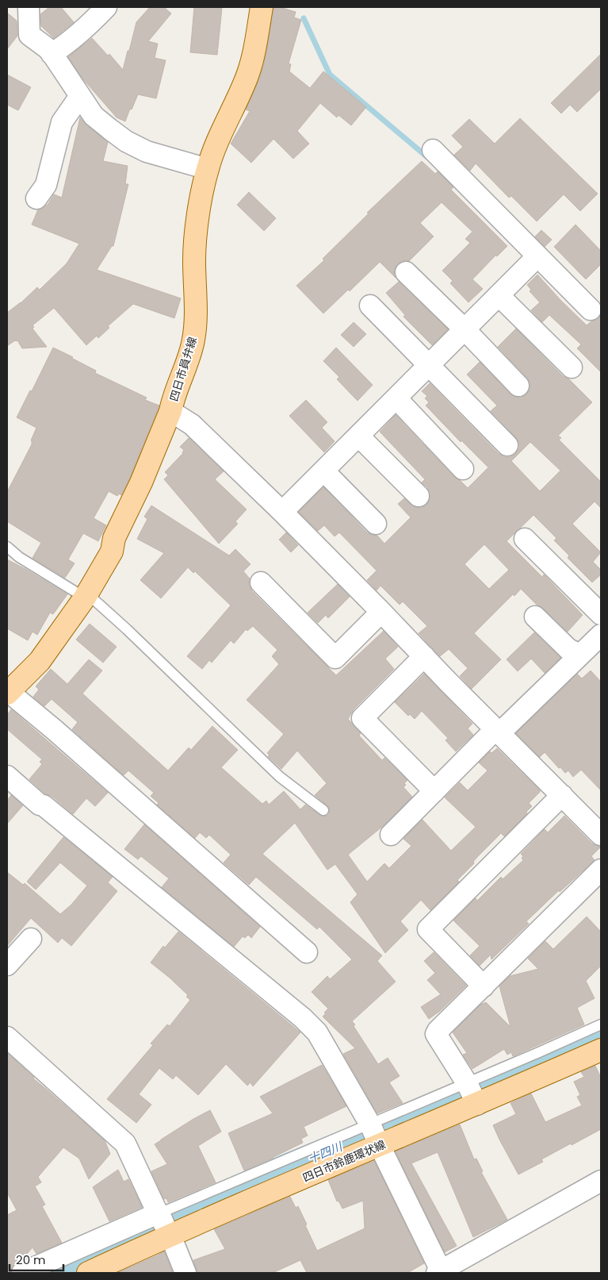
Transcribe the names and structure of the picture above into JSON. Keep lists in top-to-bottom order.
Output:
{
  "streets": {
    "main road": ["四日市員弁線", "四日市鈴鹿環状線"]
  },
  "water": ["十四川"],
  "scale_bar": "20 m"
}
